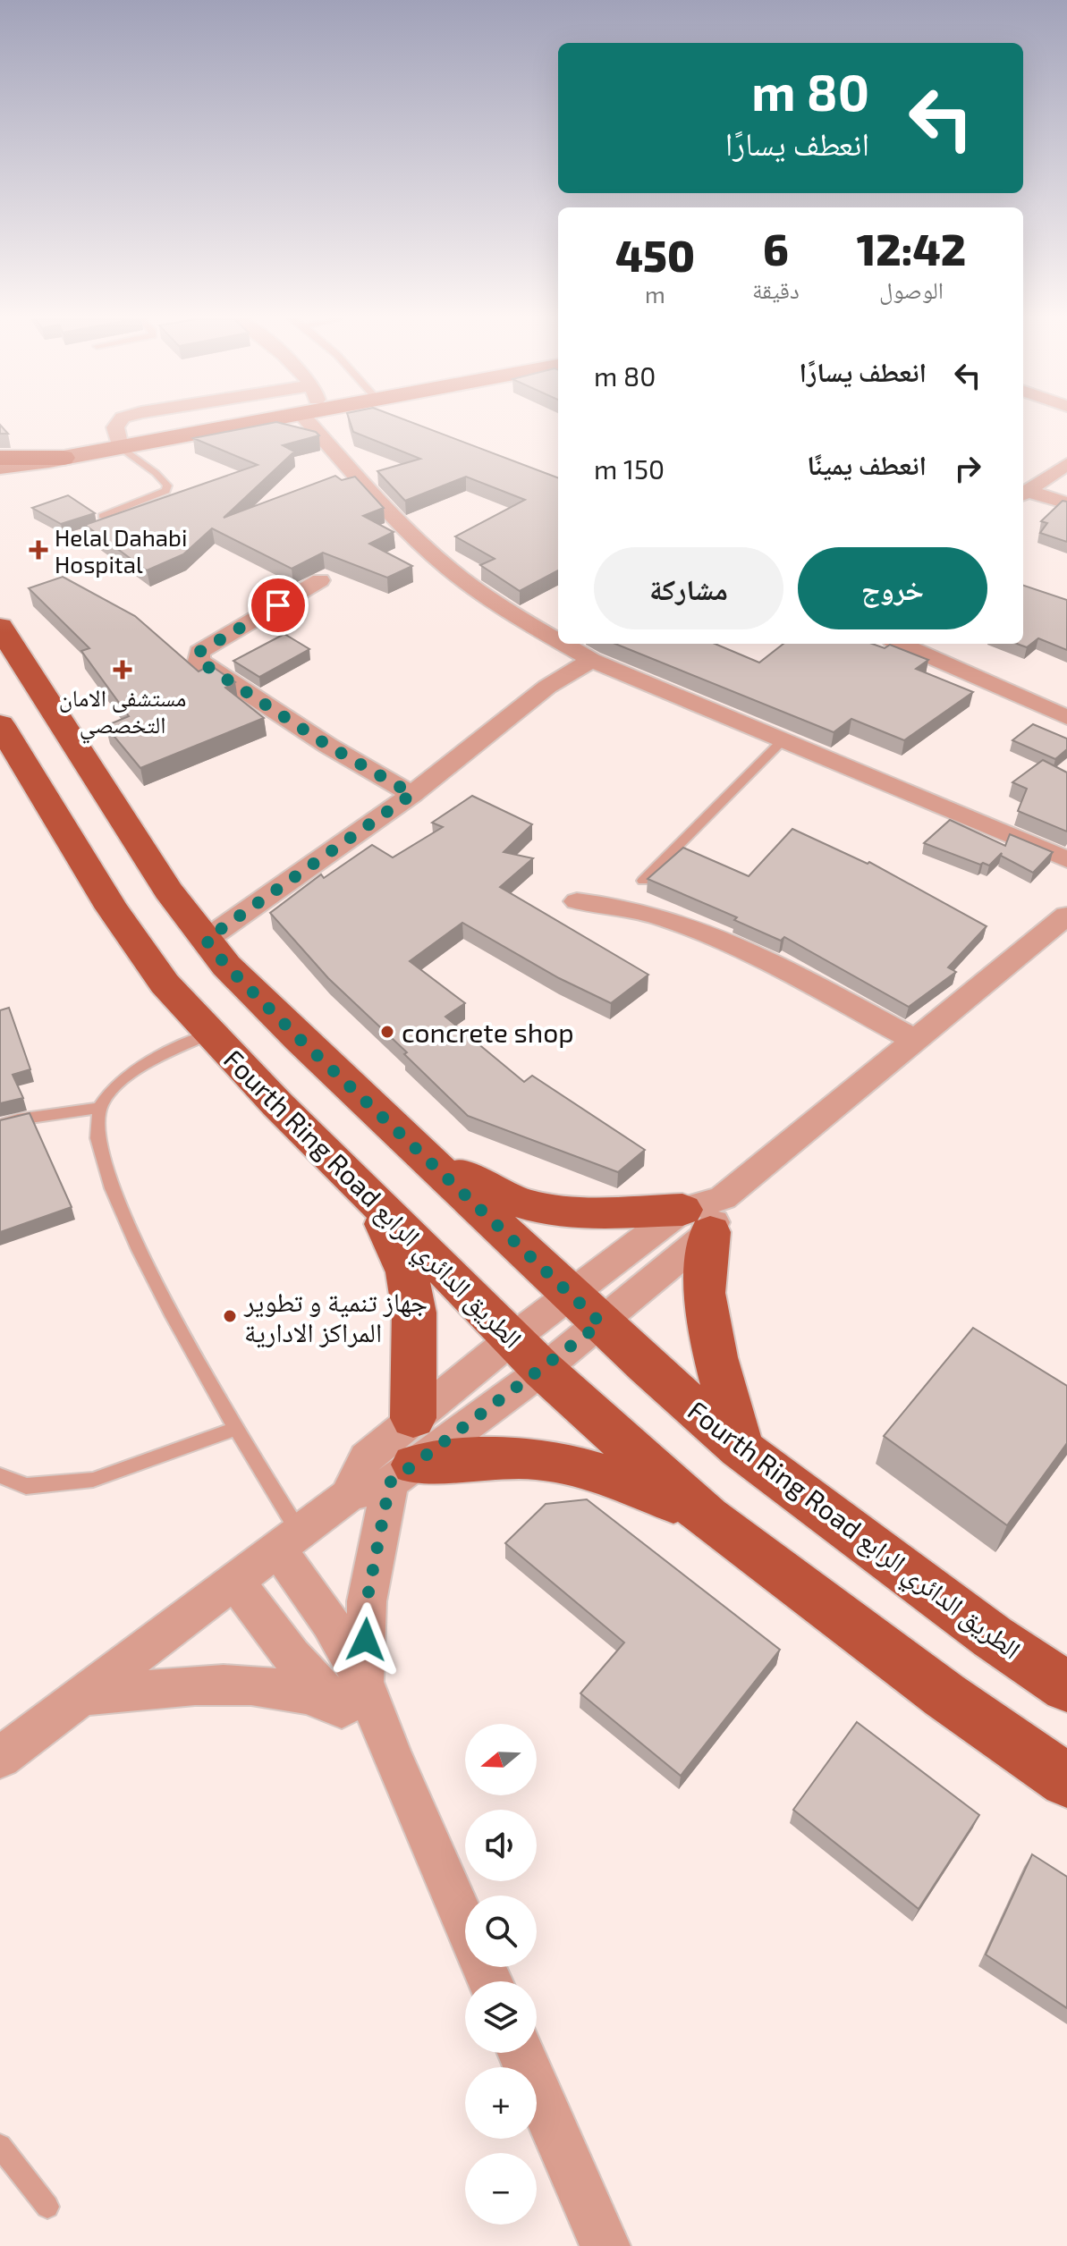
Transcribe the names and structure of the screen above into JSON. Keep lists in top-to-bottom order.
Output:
{
  "streets": {
    "main road": ["Fourth Ring Road الطريق الدائري الرابع"]
  },
  "places": {
    "health": ["Helal Dahabi Hospital", "مستشفى الامان التخصصي"],
    "other": ["concrete shop", "جهاز تنمية و تطوير المراكز الادارية"]
  },
  "north": "left",
  "page": {
    "turn": ["80 m", "انعطف يسارًا"],
    "eta": [
      "12:42",
      "الوصول",
      "6",
      "دقيقة",
      "450",
      "m"
    ],
    "list": [
      {
        "name": "انعطف يسارًا",
        "value": "80 m"
      },
      {
        "name": "انعطف يمينًا",
        "value": "150 m"
      }
    ],
    "buttons": ["خروج", "مشاركة"],
    "map_buttons": ["+", "−"]
  }
}
